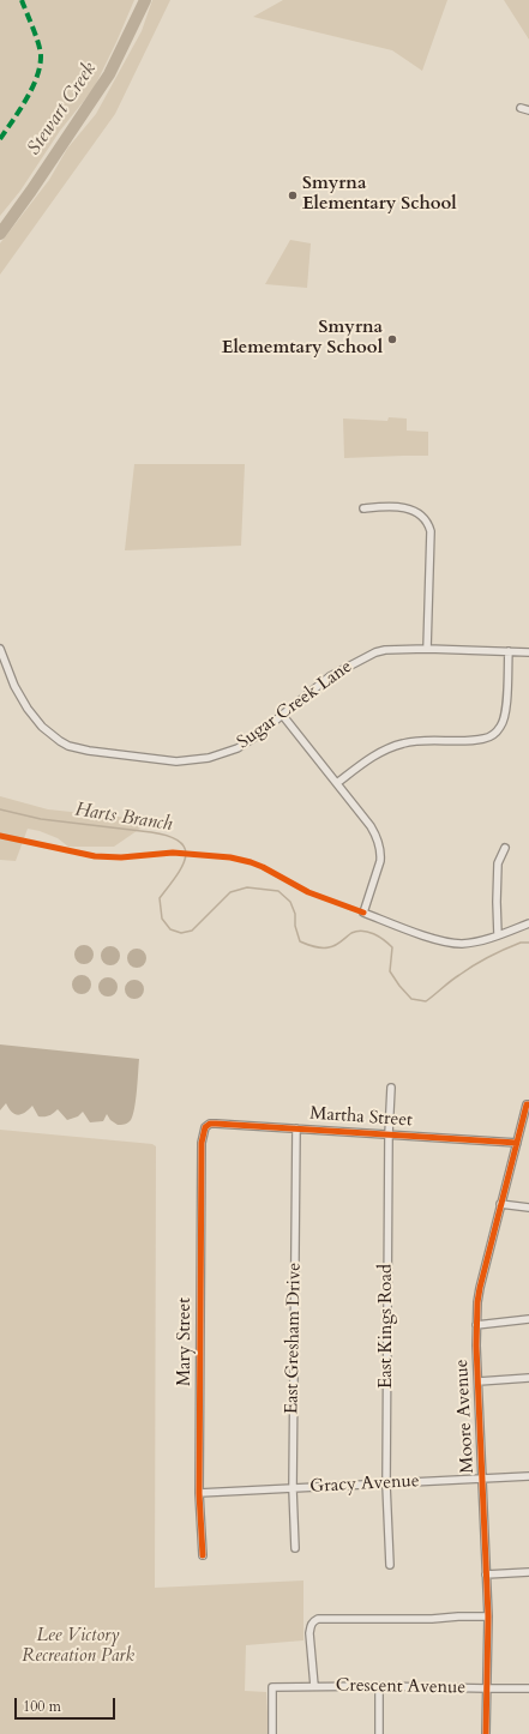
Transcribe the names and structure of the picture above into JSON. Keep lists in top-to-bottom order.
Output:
{
  "streets": {
    "street": [
      "Sugar Creek Lane",
      "Martha Street",
      "East Kings Road",
      "East Gresham Drive",
      "Mary Street",
      "Moore Avenue",
      "Gracy Avenue",
      "Crescent Avenue"
    ]
  },
  "crossings": [
    ["Martha Street", "East Kings Road"],
    ["Martha Street", "East Gresham Drive"],
    ["Martha Street", "Mary Street"],
    ["Martha Street", "Moore Avenue"],
    ["East Kings Road", "Gracy Avenue"],
    ["East Gresham Drive", "Gracy Avenue"],
    ["Mary Street", "Gracy Avenue"],
    ["Moore Avenue", "Gracy Avenue"],
    ["Moore Avenue", "Crescent Avenue"]
  ],
  "water": ["Stewart Creek", "Harts Branch"],
  "parks": ["Lee Victory Recreation Park"],
  "places": ["Smyrna Elementary School", "Smyrna Elememtary School"],
  "scale_bar": "100 m"
}
